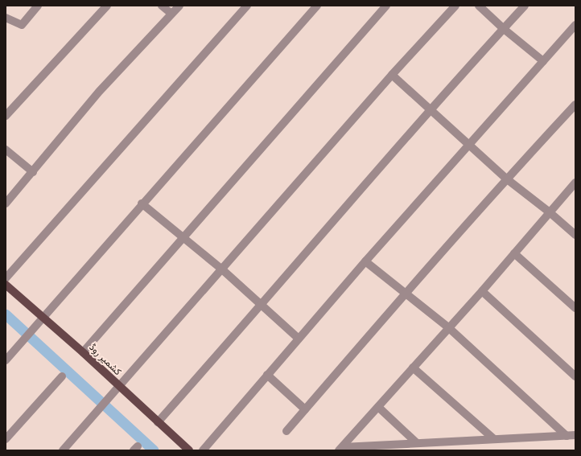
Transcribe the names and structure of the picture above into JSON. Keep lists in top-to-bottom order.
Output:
{
  "streets": {
    "main road": ["کشمیر روڈ"]
  }
}
